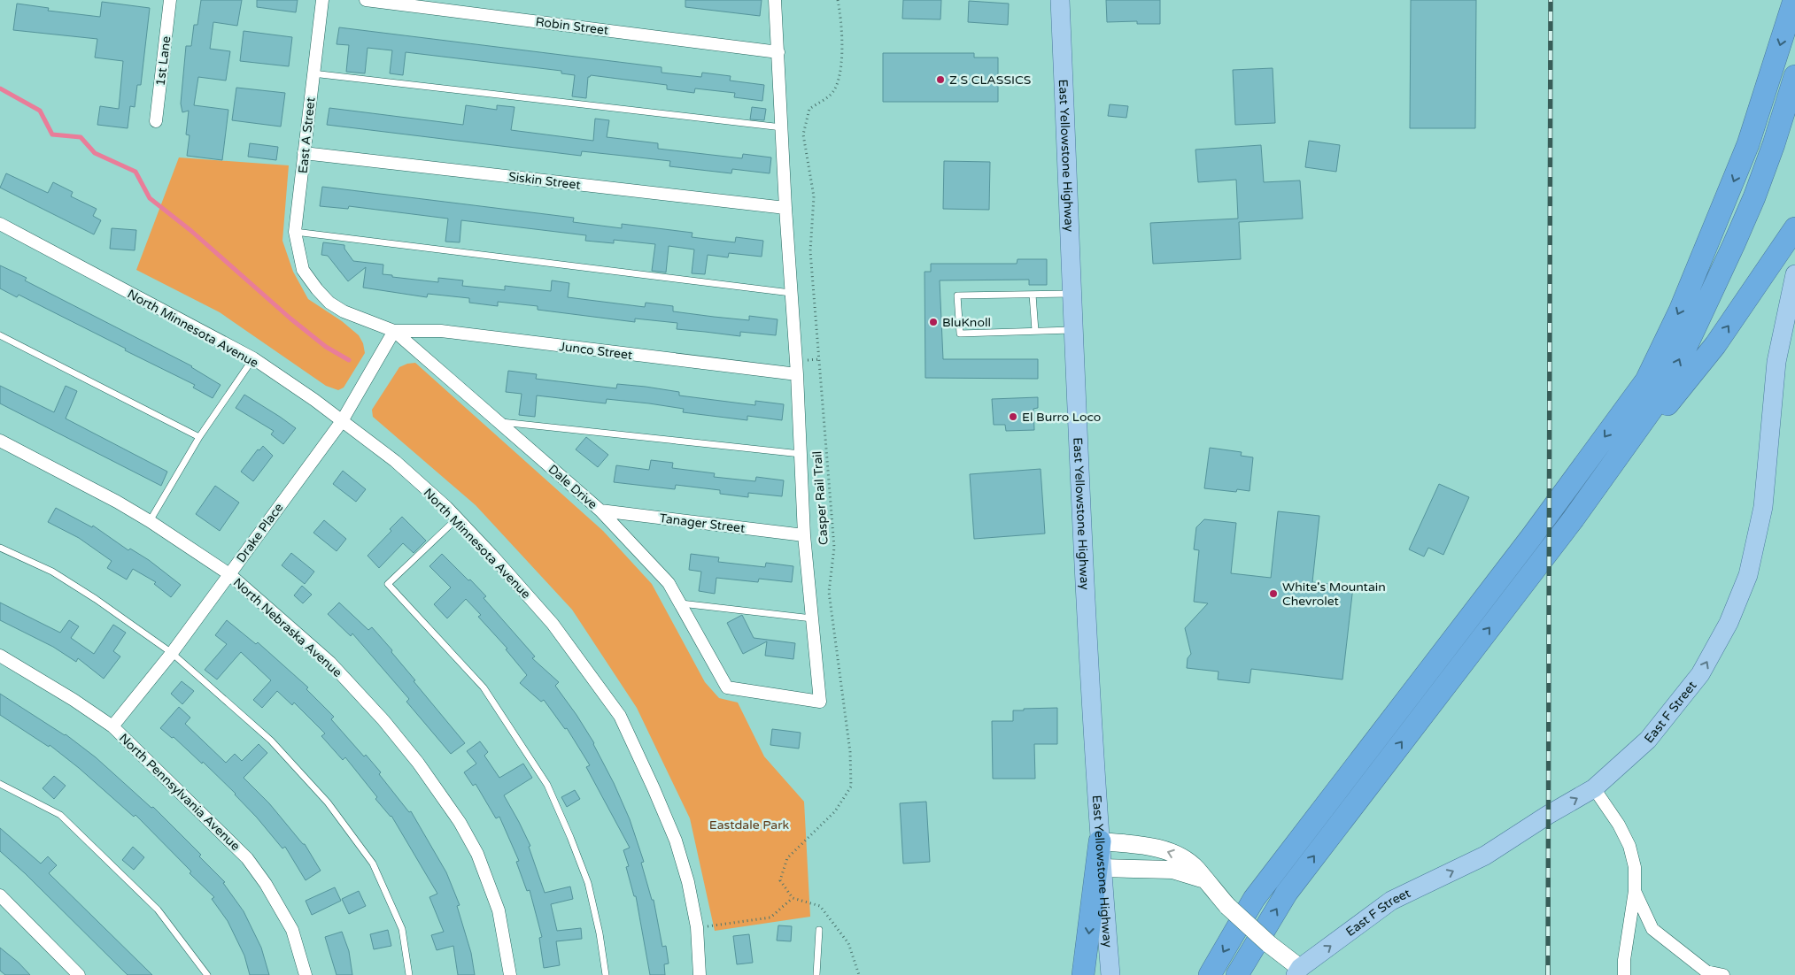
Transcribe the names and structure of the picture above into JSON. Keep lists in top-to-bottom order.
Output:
{
  "streets": {
    "main road": ["East Yellowstone Highway", "East F Street"],
    "street": [
      "Robin Street",
      "1st Lane",
      "East A Street",
      "Siskin Street",
      "North Minnesota Avenue",
      "Junco Street",
      "Dale Drive",
      "Tanager Street",
      "Drake Place",
      "North Nebraska Avenue",
      "North Pennsylvania Avenue"
    ],
    "path": ["Casper Rail Trail"]
  },
  "crossings": [
    ["East A Street", "Siskin Street"],
    ["East A Street", "Dale Drive"],
    ["North Minnesota Avenue", "Drake Place"],
    ["Junco Street", "Dale Drive"],
    ["Junco Street", "Drake Place"],
    ["Dale Drive", "Tanager Street"],
    ["Dale Drive", "Drake Place"],
    ["Drake Place", "North Nebraska Avenue"],
    ["Drake Place", "North Pennsylvania Avenue"]
  ],
  "one_way": ["East F Street"],
  "parks": ["Eastdale Park"],
  "places": [
    "Z S CLASSICS",
    "BluKnoll",
    "El Burro Loco",
    "White's Mountain Chevrolet"
  ]
}
